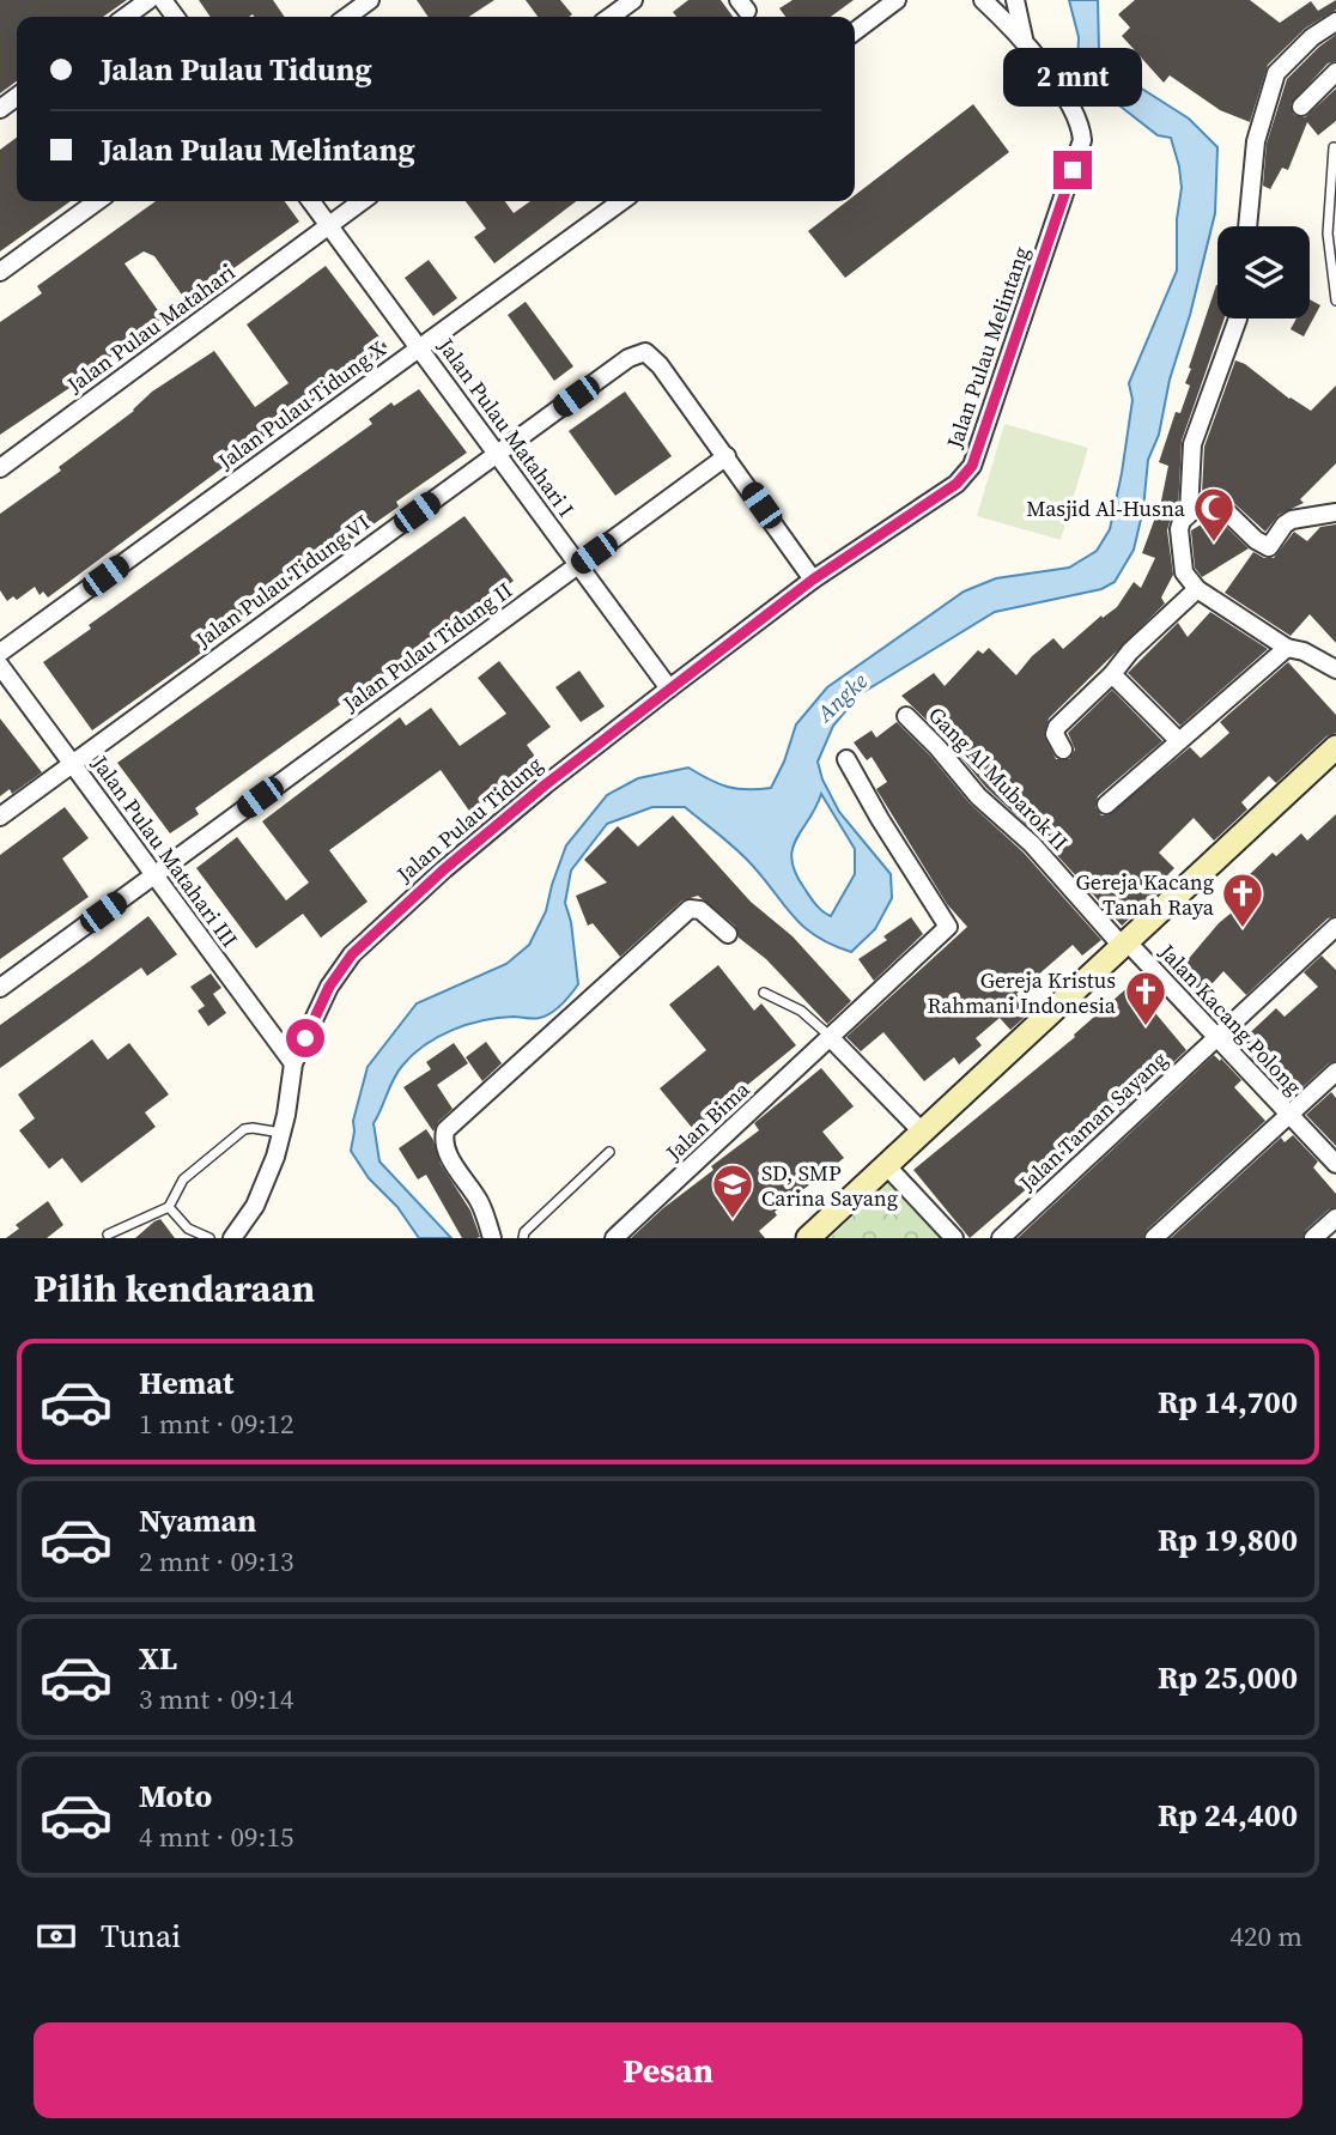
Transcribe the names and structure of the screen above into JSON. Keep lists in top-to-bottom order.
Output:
{
  "streets": {
    "street": [
      "Jalan Pulau Matahari",
      "Jalan Pulau Melintang",
      "Jalan Pulau Tidung X",
      "Jalan Pulau Matahari I",
      "Jalan Pulau Tidung VI",
      "Jalan Pulau Tidung II",
      "Gang Al Mubarok II",
      "Jalan Pulau Tidung",
      "Jalan Pulau Matahari III",
      "Jalan Kacang Polong",
      "Jalan Bima",
      "Jalan Taman Sayang"
    ]
  },
  "crossings": [
    ["Jalan Pulau Matahari", "Jalan Pulau Matahari I"],
    ["Jalan Pulau Melintang", "Jalan Pulau Matahari I"],
    ["Jalan Pulau Melintang", "Jalan Pulau Tidung"],
    ["Jalan Pulau Tidung X", "Jalan Pulau Matahari I"],
    ["Jalan Pulau Matahari I", "Jalan Pulau Tidung VI"],
    ["Jalan Pulau Matahari I", "Jalan Pulau Tidung II"],
    ["Jalan Pulau Matahari I", "Jalan Pulau Tidung"],
    ["Jalan Pulau Tidung VI", "Jalan Pulau Tidung II"],
    ["Jalan Pulau Tidung VI", "Jalan Pulau Matahari III"],
    ["Jalan Pulau Tidung II", "Jalan Pulau Matahari III"],
    ["Gang Al Mubarok II", "Jalan Kacang Polong"],
    ["Jalan Pulau Tidung", "Jalan Pulau Matahari III"],
    ["Jalan Kacang Polong", "Jalan Taman Sayang"]
  ],
  "water": ["Angke"],
  "places": {
    "mosque": ["Masjid Al-Husna"],
    "church": ["Gereja Kacang Tanah Raya", "Gereja Kristus Rahmani Indonesia"],
    "school or university": ["SD, SMP Carina Sayang"]
  },
  "page": {
    "banner": ["Jalan Pulau Tidung", "Jalan Pulau Melintang"],
    "bubble": "2 mnt",
    "heading": "Pilih kendaraan",
    "list": [
      {
        "name": "Hemat",
        "note": "1 mnt · 09:12",
        "value": "Rp 14,700"
      },
      {
        "name": "Nyaman",
        "note": "2 mnt · 09:13",
        "value": "Rp 19,800"
      },
      {
        "name": "XL",
        "note": "3 mnt · 09:14",
        "value": "Rp 25,000"
      },
      {
        "name": "Moto",
        "note": "4 mnt · 09:15",
        "value": "Rp 24,400"
      }
    ],
    "pay": ["Tunai", "420 m"],
    "buttons": "Pesan"
  }
}
